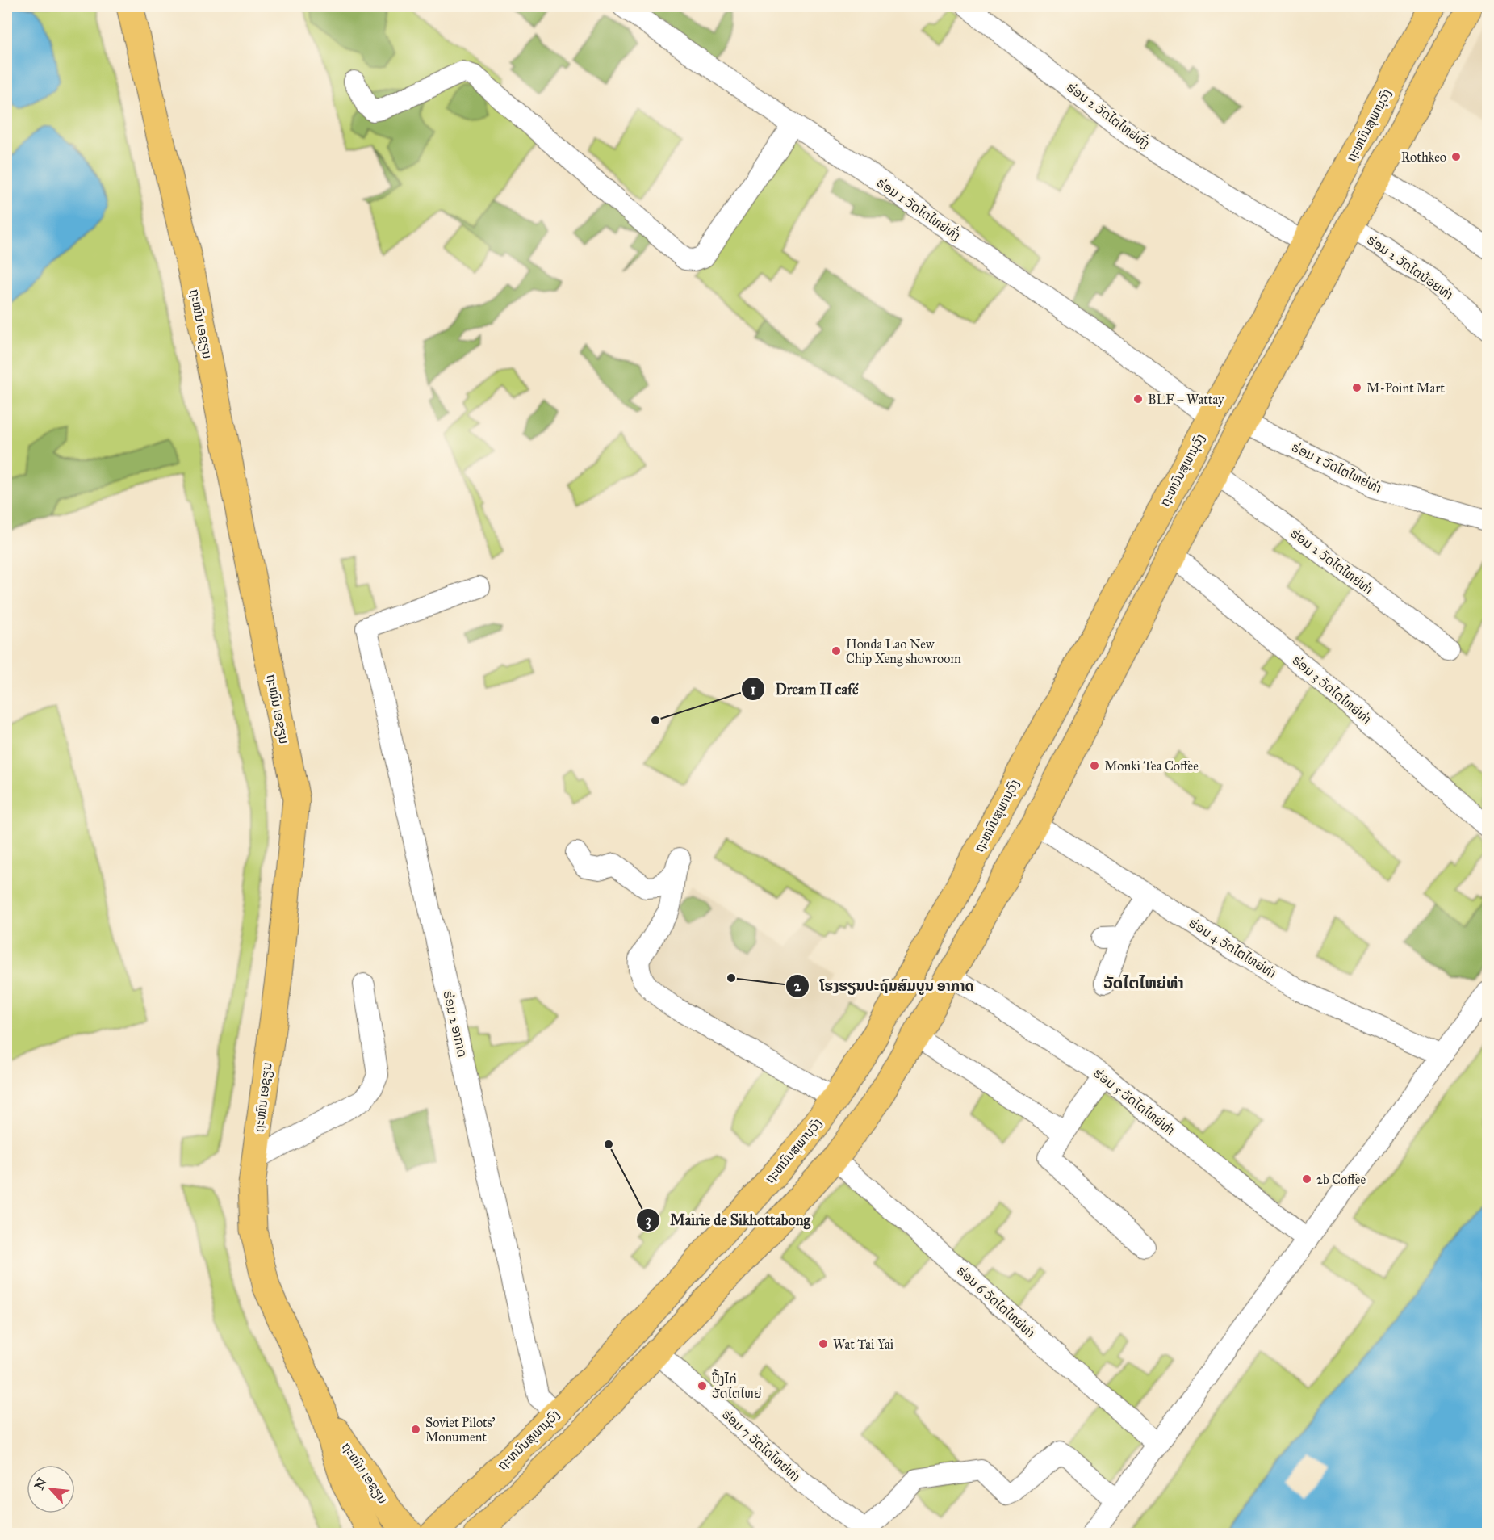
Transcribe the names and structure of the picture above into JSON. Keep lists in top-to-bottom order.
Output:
{
  "streets": {
    "main road": ["ຖະຫນົນສຸພານຸວົງ", "ຖະໜົນ ເອຊຽນ"],
    "street": [
      "ຮ່ອມ 2 ວັດໄຕໄຫຍ່ທົ່ງ",
      "ຮ່ອມ 1 ວັດໄຕໄຫຍ່ທົ່ງ",
      "ຮ່ອມ 2 ວັດໄຕນ້ອຍທ່າ",
      "ຮ່ອມ 1 ວັດໄຕໄຫຍ່ທ່າ",
      "ຮ່ອມ 2 ວັດໄຕໄຫຍ່ທ່າ",
      "ຮ່ອມ 3 ວັດໄຕໄຫຍ່ທ່າ",
      "ຮ່ອມ 4 ວັດໄຕໄຫຍ່ທ່າ",
      "ຮ່ອມ 2 ອາກາດ",
      "ຮ່ອມ 5 ວັດໄຕໄຫຍ່ທ່າ",
      "ຮ່ອມ 6 ວັດໄຕໄຫຍ່ທ່າ",
      "ຮ່ອມ 7 ວັດໄຕໄຫຍ່ທ່າ"
    ]
  },
  "crossings": [
    ["ຮ່ອມ 2 ວັດໄຕໄຫຍ່ທົ່ງ", "ຖະຫນົນສຸພານຸວົງ"],
    ["ຖະຫນົນສຸພານຸວົງ", "ຮ່ອມ 1 ວັດໄຕໄຫຍ່ທົ່ງ"],
    ["ຖະຫນົນສຸພານຸວົງ", "ຮ່ອມ 2 ອາກາດ"]
  ],
  "districts": ["ວັດໄຕໄຫຍ່ທ່າ"],
  "places": [
    "Rothkeo",
    "M-Point Mart",
    "BLF – Wattay",
    "Honda Lao New Chip Xeng showroom",
    "Dream II café",
    "Monki Tea Coffee",
    "ໂຮງຮຽນປະຖົມສົມບູນ ອາກາດ",
    "Mairie de Sikhottabong",
    "2b Coffee",
    "Wat Tai Yai",
    "ປີ້ງໄກ່ ວັດໄຕໄຫຍ່",
    "Soviet Pilots' Monument"
  ],
  "north": "top left"
}
